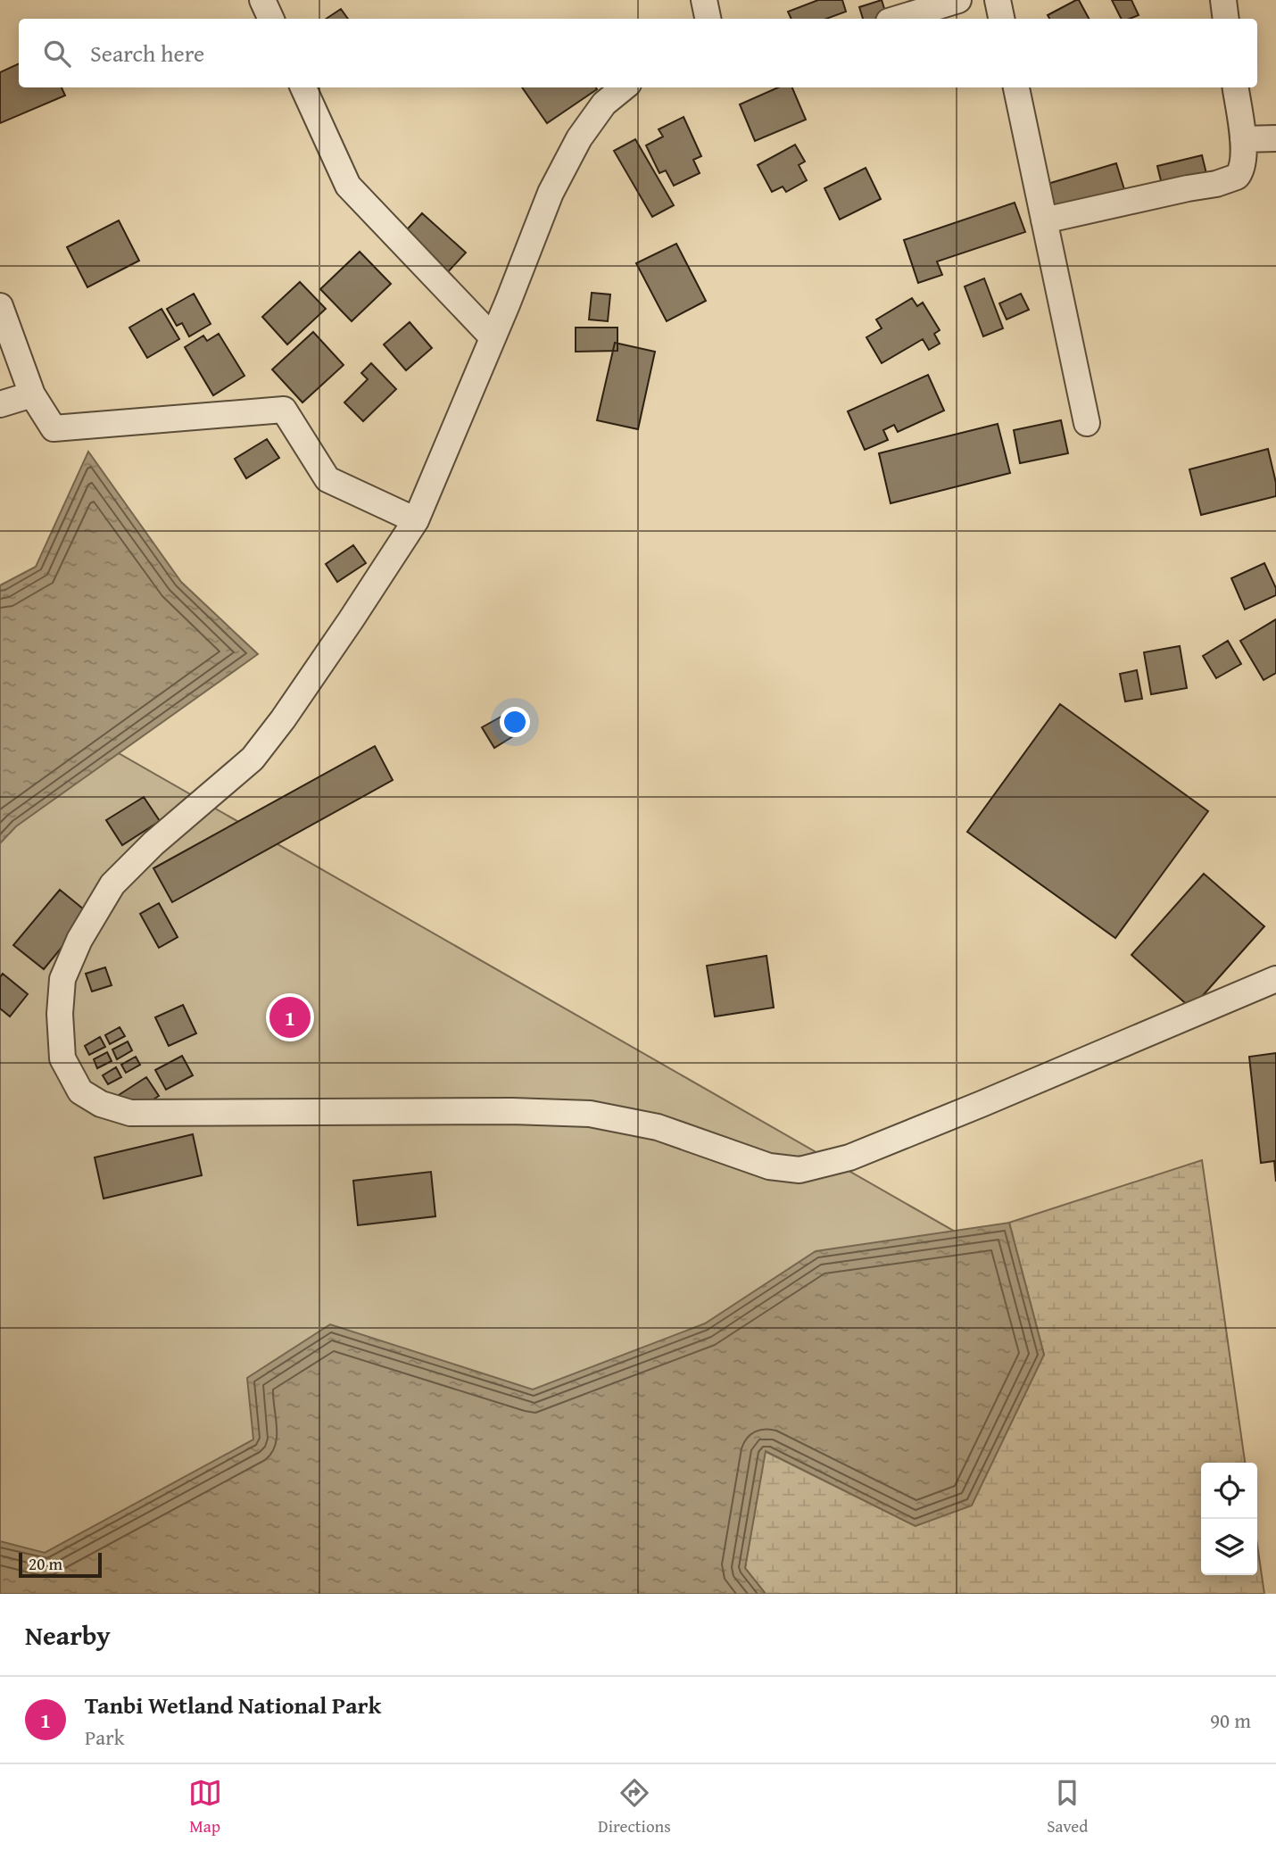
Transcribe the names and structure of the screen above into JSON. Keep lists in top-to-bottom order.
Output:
{
  "scale_bar": "20 m",
  "page": {
    "search": "Search here",
    "pins": "1",
    "scale": "20 m",
    "heading": "Nearby",
    "list": [
      {
        "mark": "1",
        "name": "Tanbi Wetland National Park",
        "note": "Park",
        "value": "90 m"
      }
    ],
    "nav": ["Map", "Directions", "Saved"]
  }
}
